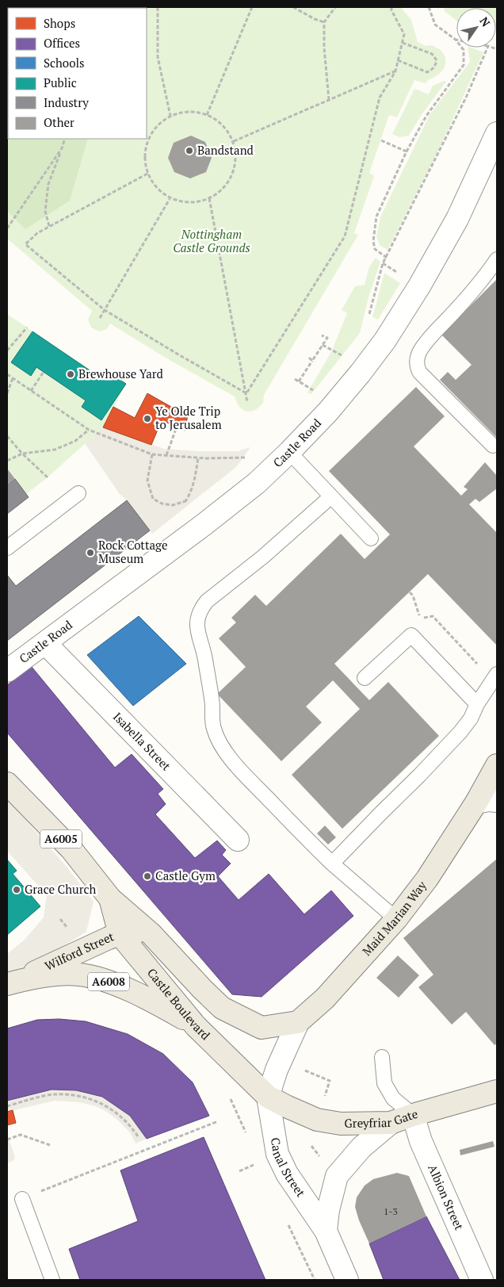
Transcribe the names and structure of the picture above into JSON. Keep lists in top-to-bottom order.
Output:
{
  "streets": {
    "main road": [
      "A6005",
      "Maid Marian Way",
      "Wilford Street",
      "A6008",
      "Castle Boulevard",
      "Greyfriar Gate"
    ],
    "street": [
      "Castle Road",
      "Isabella Street",
      "Canal Street",
      "Albion Street"
    ]
  },
  "crossings": [
    ["Castle Road", "Isabella Street"],
    ["Maid Marian Way", "Castle Boulevard"],
    ["Maid Marian Way", "Greyfriar Gate"],
    ["Maid Marian Way", "Canal Street"],
    ["Wilford Street", "Castle Boulevard"],
    ["Castle Boulevard", "Greyfriar Gate"],
    ["Castle Boulevard", "Canal Street"],
    ["Greyfriar Gate", "Canal Street"],
    ["Greyfriar Gate", "Albion Street"]
  ],
  "parks": ["Nottingham Castle Grounds"],
  "places": [
    "Bandstand",
    "Brewhouse Yard",
    "Ye Olde Trip to Jerusalem",
    "Rock Cottage Museum",
    "Castle Gym",
    "Grace Church"
  ],
  "house_numbers": ["1-3"],
  "legend": [
    "Shops",
    "Offices",
    "Schools",
    "Public",
    "Industry",
    "Other"
  ],
  "north": "top right"
}
